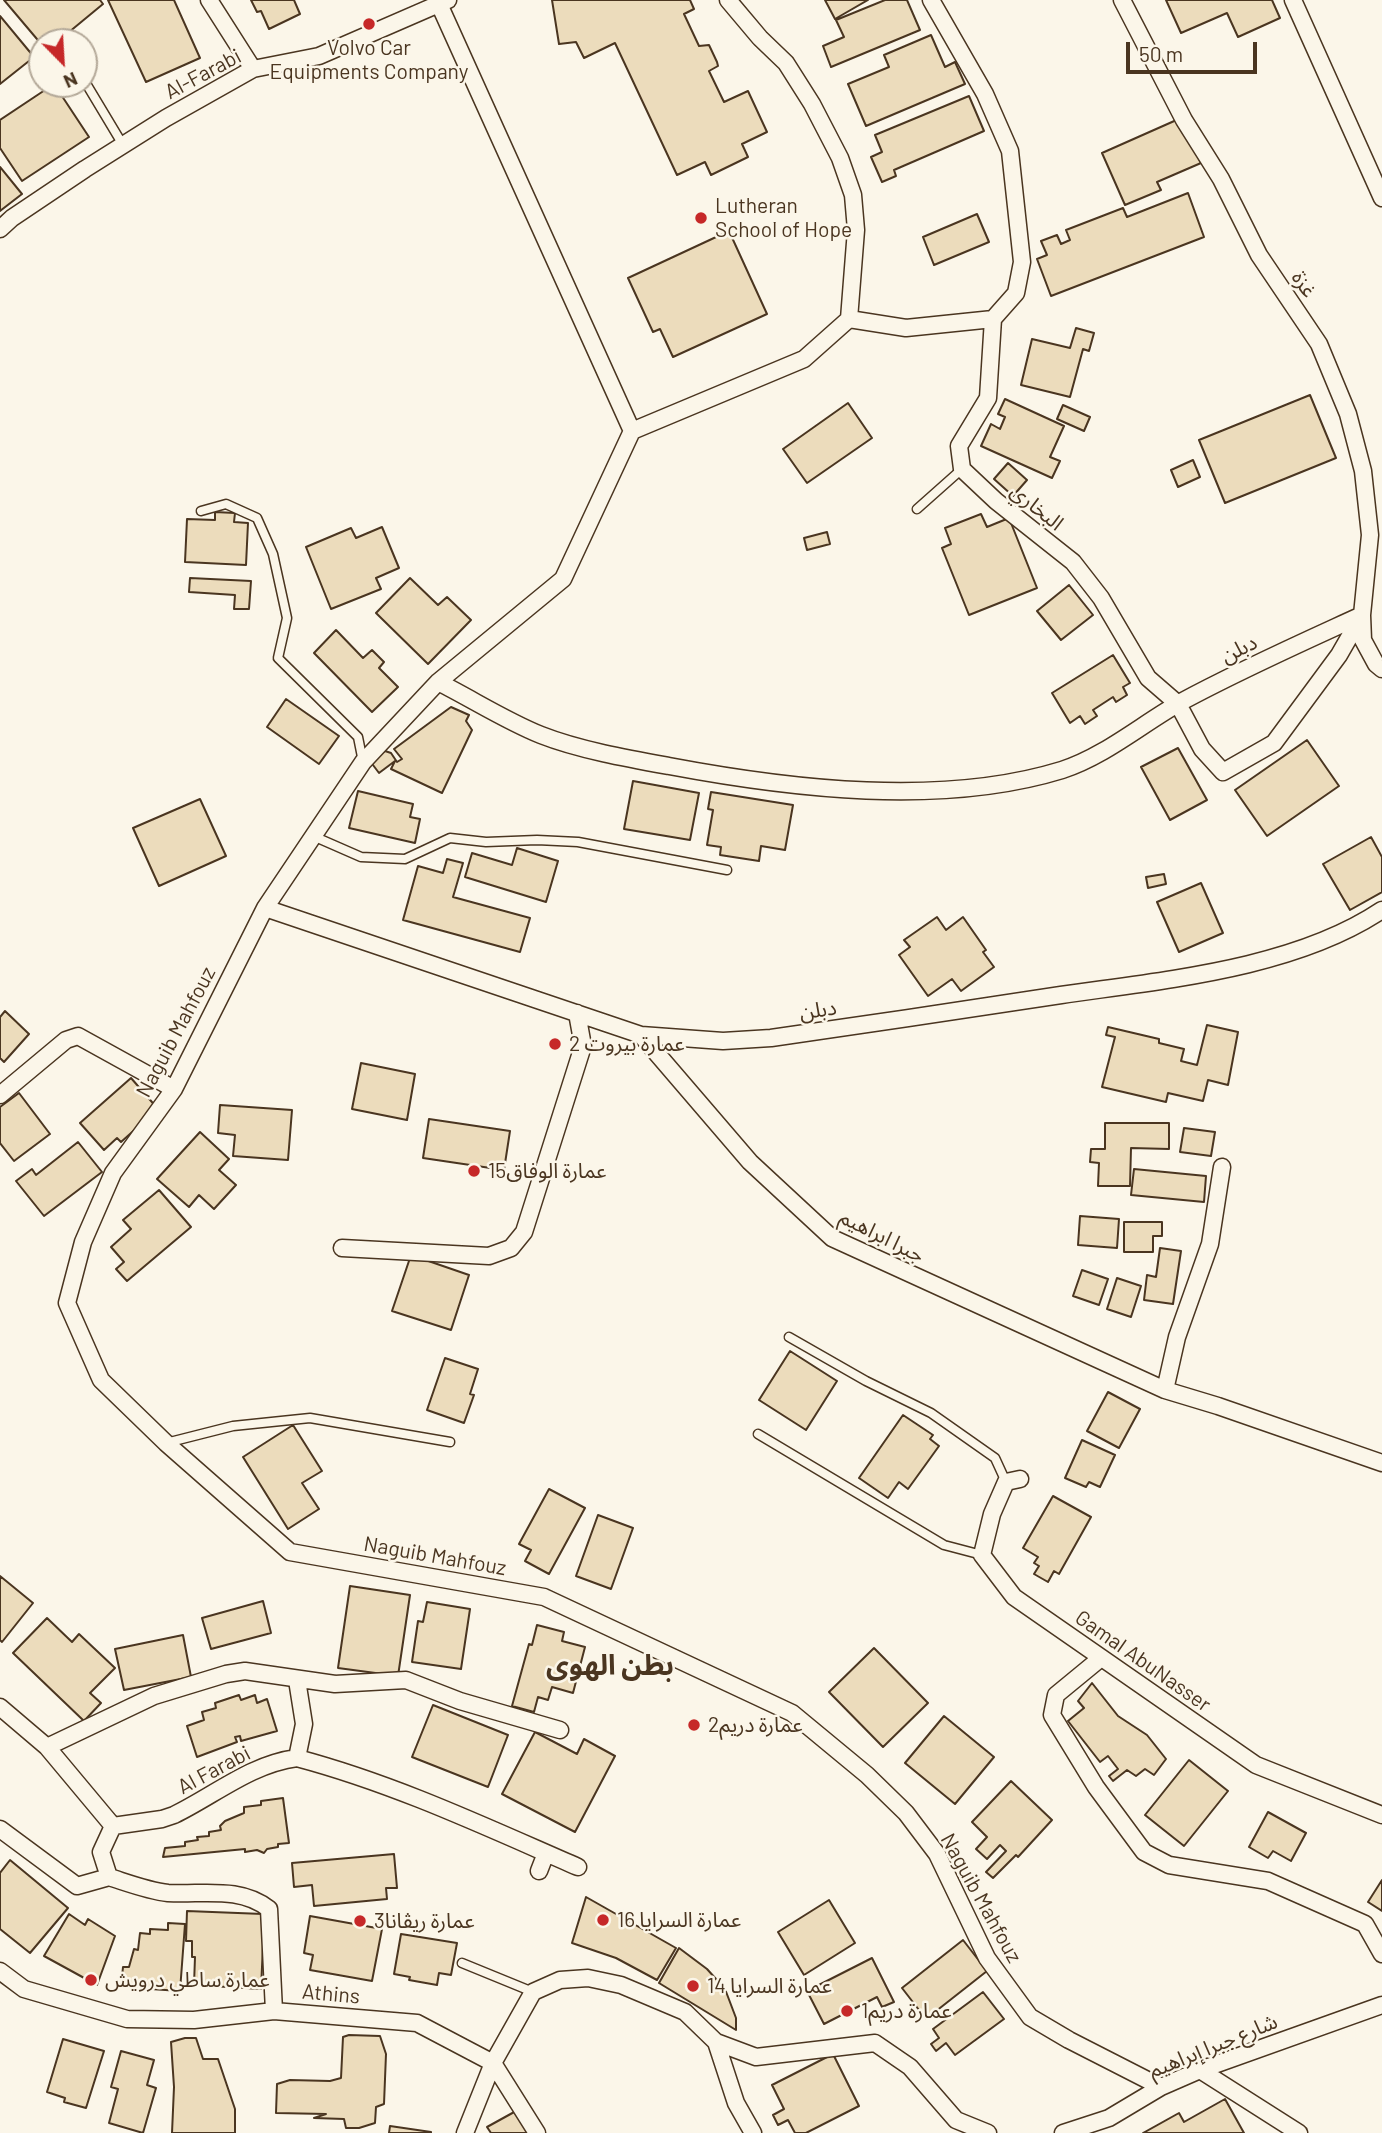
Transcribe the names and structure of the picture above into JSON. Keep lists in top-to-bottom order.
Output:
{
  "streets": {
    "street": [
      "Al-Farabi",
      "غزة",
      "البخاري",
      "دبلن",
      "Naguib Mahfouz",
      "جبرا ابراهيم",
      "Gamal AbuNasser",
      "Al Farabi",
      "Athins",
      "شارع جبرا إبراهيم"
    ]
  },
  "crossings": [
    ["غزة", "دبلن"],
    ["البخاري", "دبلن"],
    ["دبلن", "Naguib Mahfouz"],
    ["دبلن", "جبرا ابراهيم"],
    ["Naguib Mahfouz", "شارع جبرا إبراهيم"]
  ],
  "districts": ["بطن الهوى"],
  "places": [
    "Volvo Car Equipments Company",
    "Lutheran School of Hope",
    "عمارة بيروت 2",
    "عمارة الوفاق15",
    "عمارة دريم2",
    "عمارة السرايا 16",
    "عمارة ريڤانا3",
    "عمارة ساطي درويش",
    "عمارة السرايا 14",
    "عمارة دريم1"
  ],
  "scale_bar": "50 m",
  "north": "bottom right"
}
